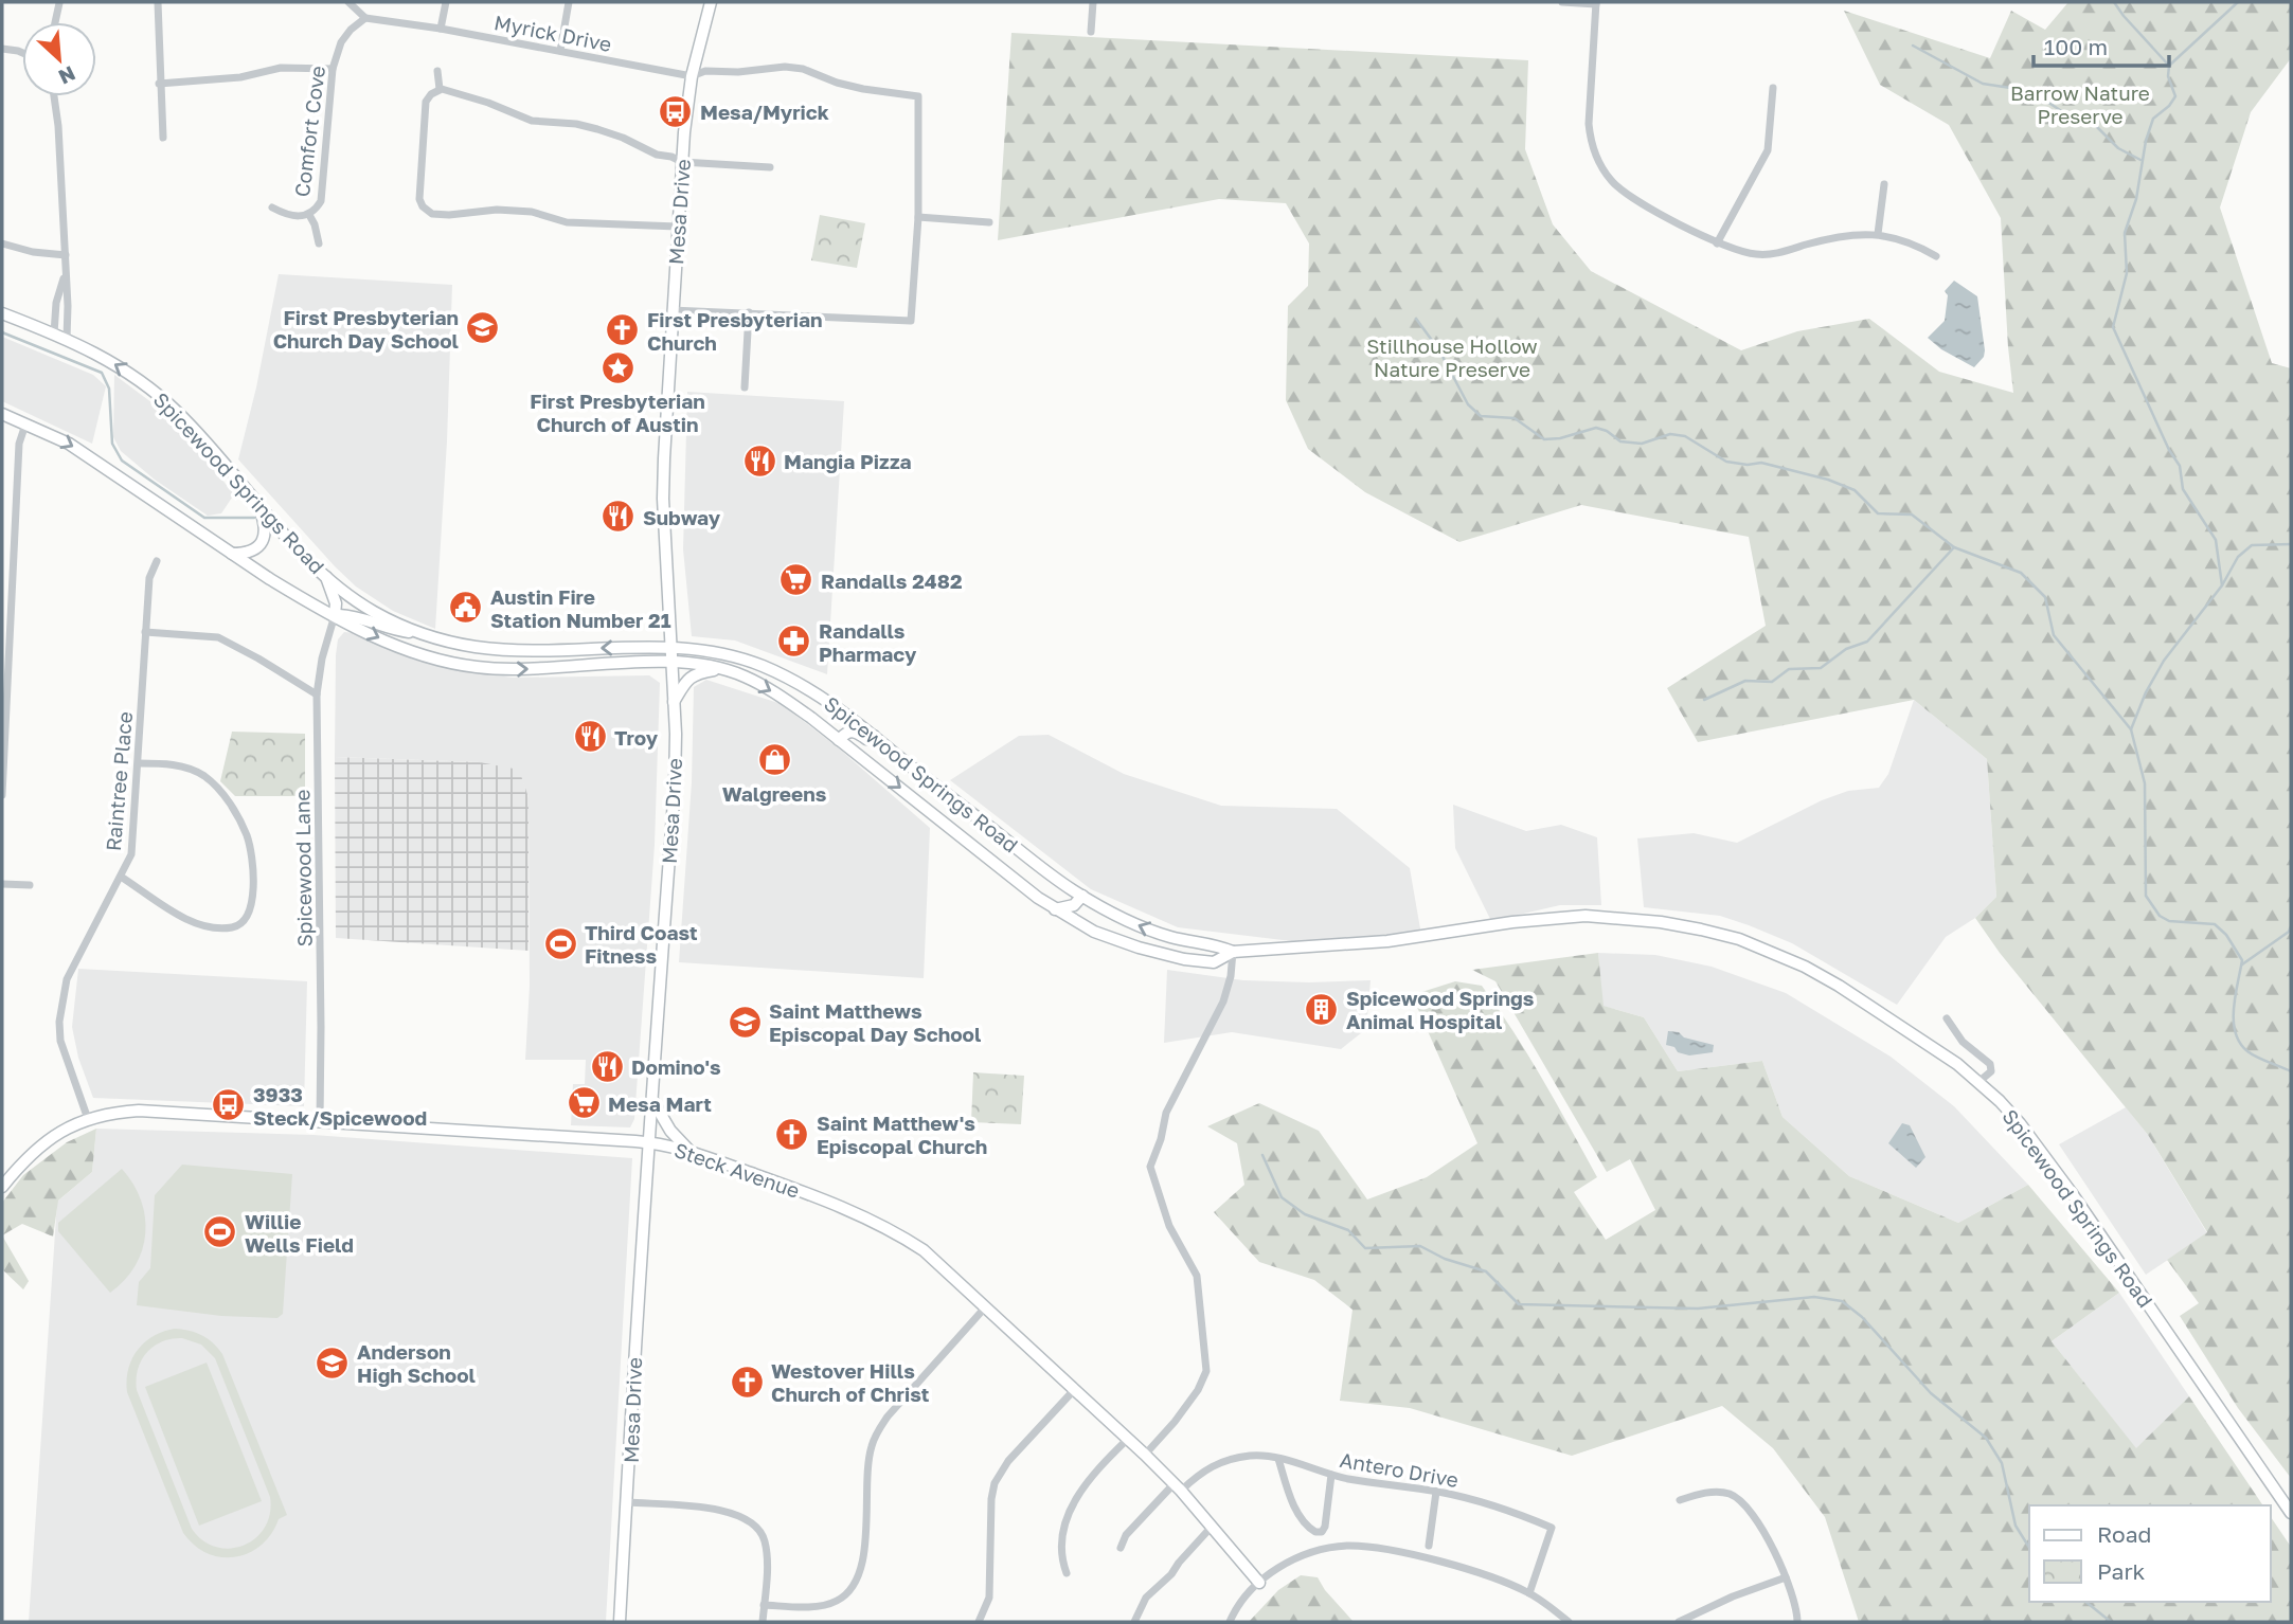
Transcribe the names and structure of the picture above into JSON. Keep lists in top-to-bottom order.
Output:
{
  "streets": {
    "main road": ["Mesa Drive", "Spicewood Springs Road", "Steck Avenue"],
    "street": [
      "Myrick Drive",
      "Comfort Cove",
      "Raintree Place",
      "Spicewood Lane",
      "Antero Drive"
    ]
  },
  "crossings": [
    ["Myrick Drive", "Comfort Cove"],
    ["Myrick Drive", "Mesa Drive"],
    ["Mesa Drive", "Spicewood Springs Road"],
    ["Mesa Drive", "Steck Avenue"],
    ["Spicewood Springs Road", "Spicewood Lane"],
    ["Raintree Place", "Steck Avenue"],
    ["Spicewood Lane", "Steck Avenue"],
    ["Steck Avenue", "Antero Drive"]
  ],
  "parks": ["Barrow Nature Preserve", "Stillhouse Hollow Nature Preserve"],
  "places": {
    "bus stop": ["Mesa/Myrick", "3933 Steck/Spicewood"],
    "school or university": ["First Presbyterian Church Day School", "Saint Matthews Episcopal Day School", "Anderson High School"],
    "church": ["First Presbyterian Church", "Saint Matthew's Episcopal Church", "Westover Hills Church of Christ"],
    "place": ["First Presbyterian Church of Austin"],
    "restaurant": [
      "Mangia Pizza",
      "Subway",
      "Troy",
      "Domino's"
    ],
    "supermarket": ["Randalls 2482", "Mesa Mart"],
    "public building": ["Austin Fire Station Number 21"],
    "pharmacy": ["Randalls Pharmacy"],
    "shop": ["Walgreens"],
    "sports": ["Third Coast Fitness", "Willie Wells Field"],
    "building": ["Spicewood Springs Animal Hospital"]
  },
  "legend": ["Road", "Park"],
  "scale_bar": "100 m",
  "north": "bottom right"
}
